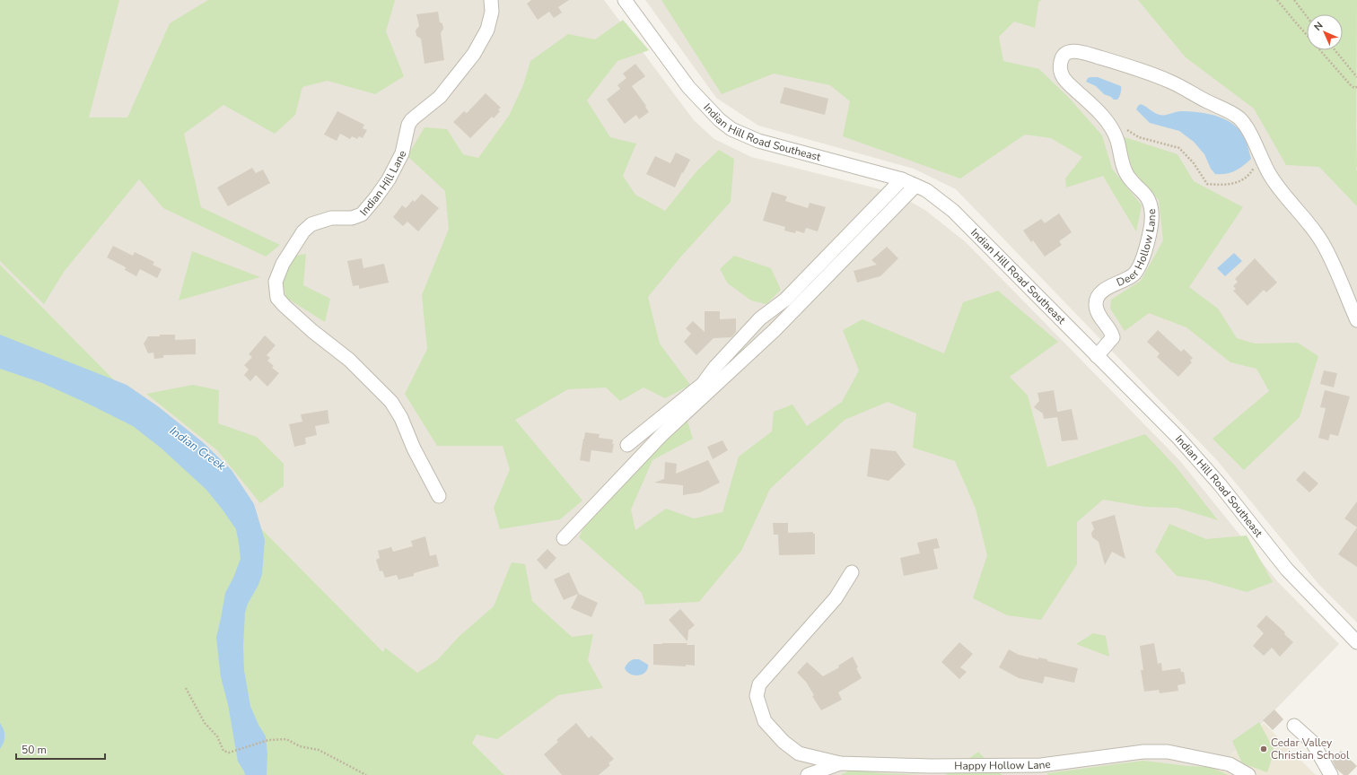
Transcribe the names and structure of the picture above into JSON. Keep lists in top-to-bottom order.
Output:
{
  "streets": {
    "street": [
      "Indian Hill Road Southeast",
      "Indian Hill Lane",
      "Deer Hollow Lane",
      "Happy Hollow Lane"
    ]
  },
  "crossings": [
    ["Indian Hill Road Southeast", "Deer Hollow Lane"]
  ],
  "water": ["Indian Creek"],
  "places": ["Cedar Valley Christian School"],
  "scale_bar": "50 m",
  "north": "top left"
}
